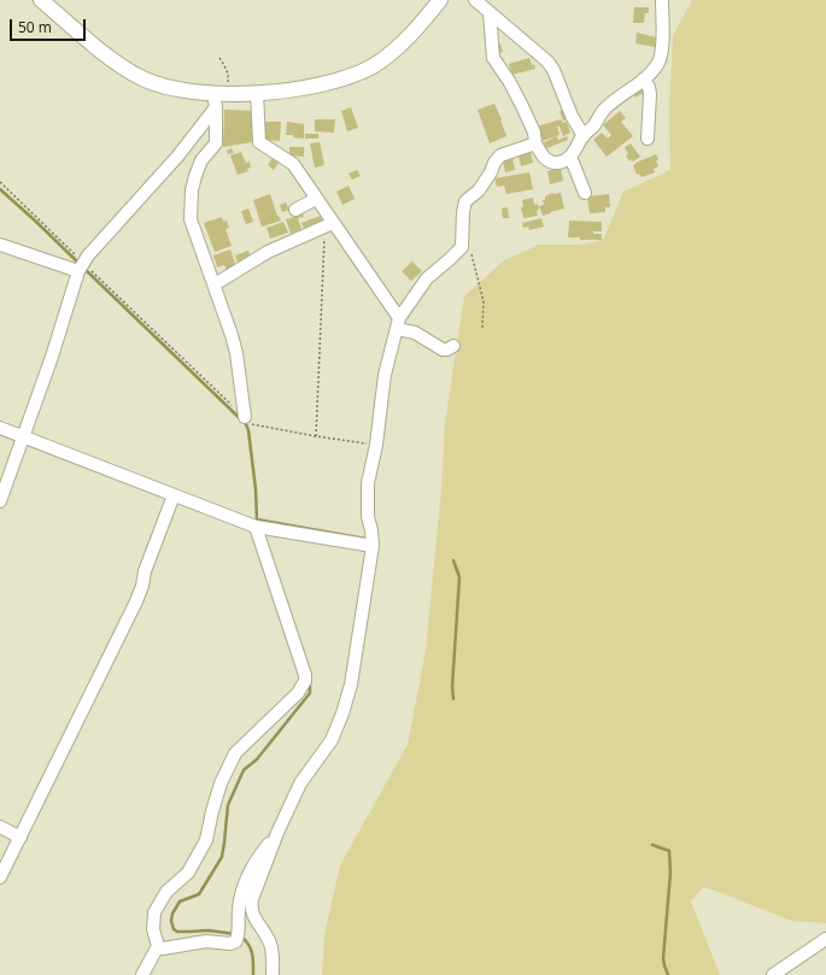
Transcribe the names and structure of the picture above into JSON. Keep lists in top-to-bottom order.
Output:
{
  "scale_bar": "50 m"
}
